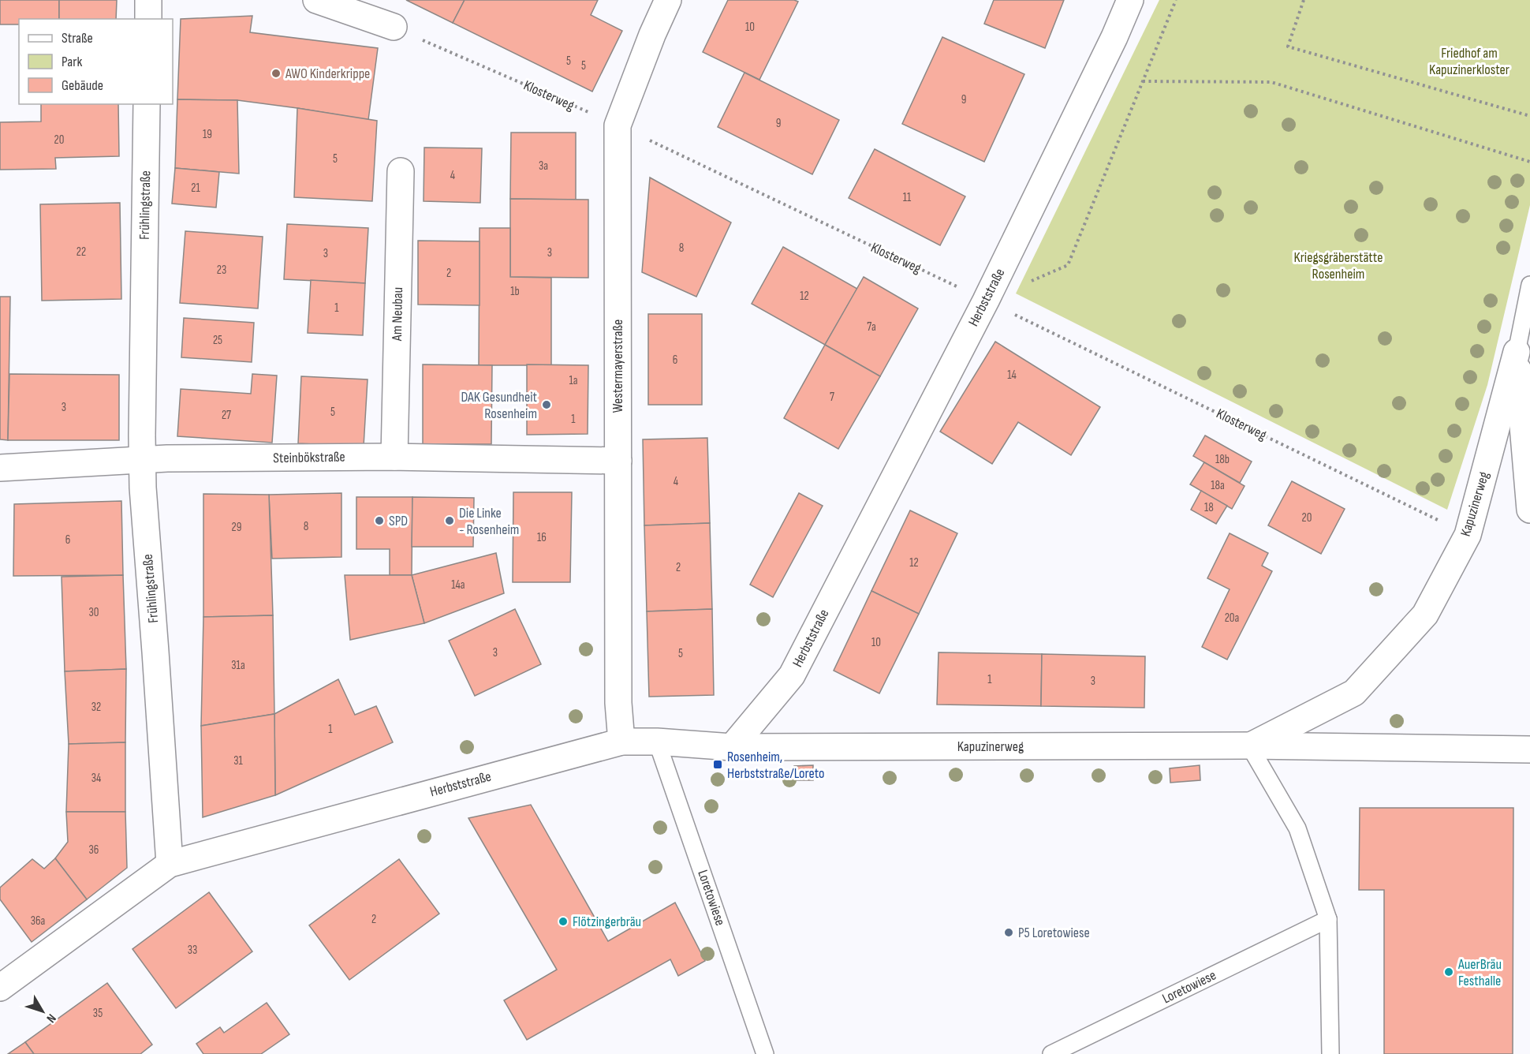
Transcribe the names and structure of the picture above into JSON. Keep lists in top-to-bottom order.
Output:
{
  "streets": {
    "street": [
      "Frühlingstraße",
      "Herbststraße",
      "Am Neubau",
      "Westermayerstraße",
      "Steinbökstraße",
      "Kapuzinerweg"
    ],
    "lane": ["Loretowiese"],
    "path": ["Klosterweg"]
  },
  "crossings": [
    ["Klosterweg", "Herbststraße"],
    ["Klosterweg", "Westermayerstraße"],
    ["Klosterweg", "Kapuzinerweg"],
    ["Frühlingstraße", "Herbststraße"],
    ["Frühlingstraße", "Steinbökstraße"],
    ["Herbststraße", "Westermayerstraße"],
    ["Herbststraße", "Kapuzinerweg"],
    ["Herbststraße", "Loretowiese"],
    ["Am Neubau", "Steinbökstraße"],
    ["Westermayerstraße", "Steinbökstraße"]
  ],
  "parks": ["Friedhof am Kapuzinerkloster", "Kriegsgräberstätte Rosenheim"],
  "places": {
    "other": [
      "AWO Kinderkrippe",
      "DAK Gesundheit Rosenheim",
      "SPD",
      "Die Linke - Rosenheim",
      "Flötzingerbräu",
      "P5 Loretowiese",
      "AuerBräu Festhalle"
    ],
    "transit": ["Rosenheim, Herbststraße/Loreto"]
  },
  "house_numbers": [
    "10",
    "5",
    "5",
    "9",
    "9",
    "19",
    "20",
    "5",
    "3a",
    "4",
    "21",
    "11",
    "8",
    "22",
    "3",
    "3",
    "23",
    "2",
    "1b",
    "12",
    "1",
    "7a",
    "25",
    "6",
    "14",
    "1a",
    "7",
    "3",
    "5",
    "27",
    "1",
    "18b",
    "4",
    "18a",
    "18",
    "20",
    "8",
    "29",
    "16",
    "6",
    "12",
    "2",
    "14a",
    "30",
    "20a",
    "10",
    "3",
    "5",
    "31a",
    "1",
    "3",
    "32",
    "1",
    "31",
    "34",
    "36",
    "2",
    "36a",
    "33",
    "35"
  ],
  "legend": ["Straße", "Park", "Gebäude"],
  "north": "bottom right"
}
